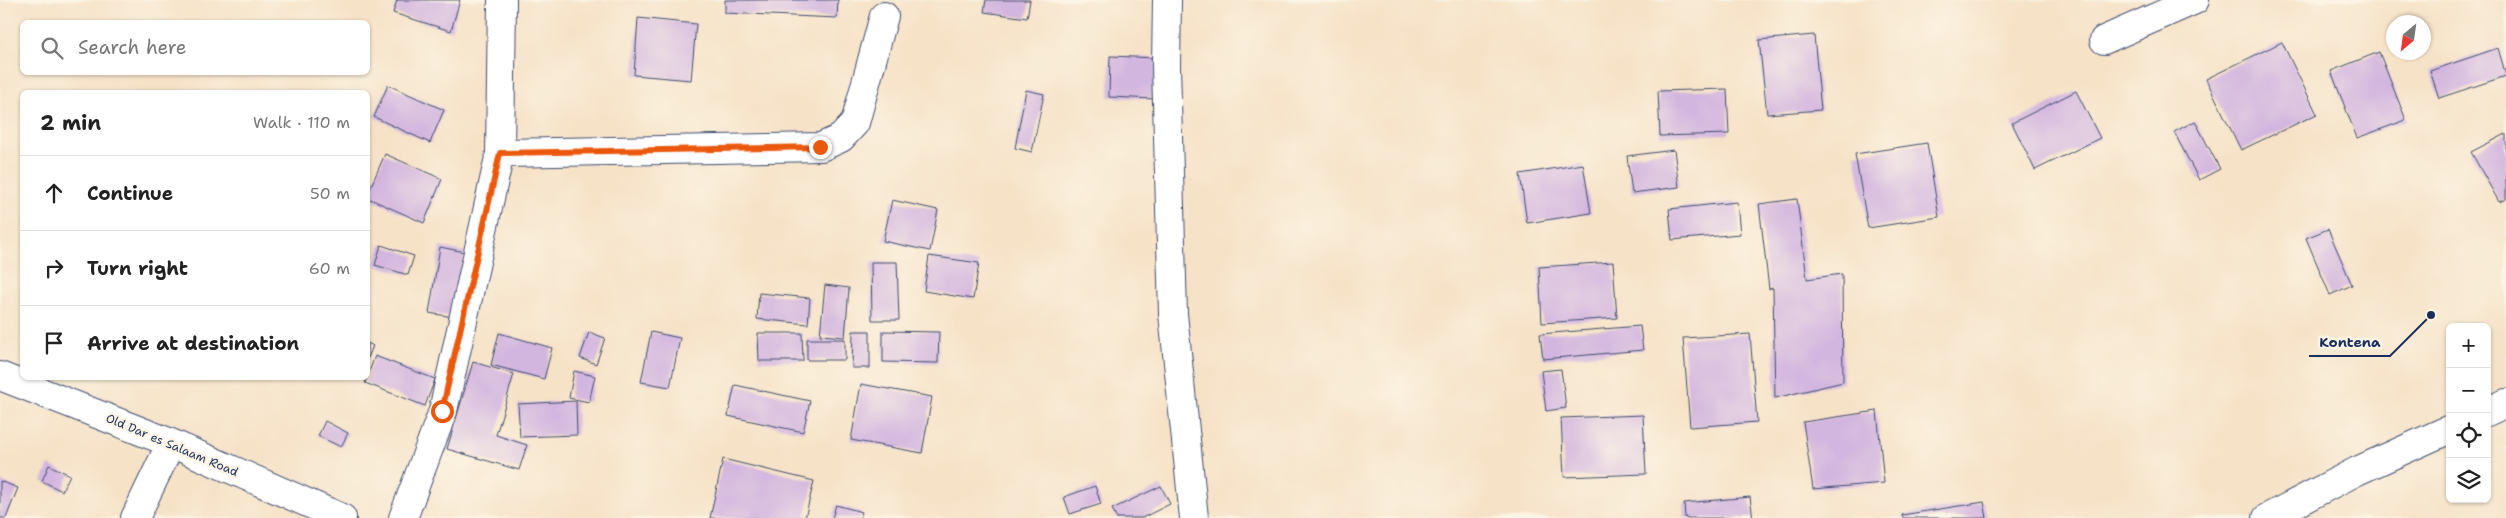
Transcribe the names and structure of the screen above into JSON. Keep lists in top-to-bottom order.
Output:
{
  "streets": {
    "street": ["Old Dar es Salaam Road"]
  },
  "places": ["Kontena"],
  "north": "bottom left",
  "page": {
    "search": "Search here",
    "heading": ["2 min", "Walk · 110 m"],
    "list": [
      ["Continue", "50 m"],
      ["Turn right", "60 m"],
      "Arrive at destination"
    ],
    "map_buttons": ["+", "−"]
  }
}
